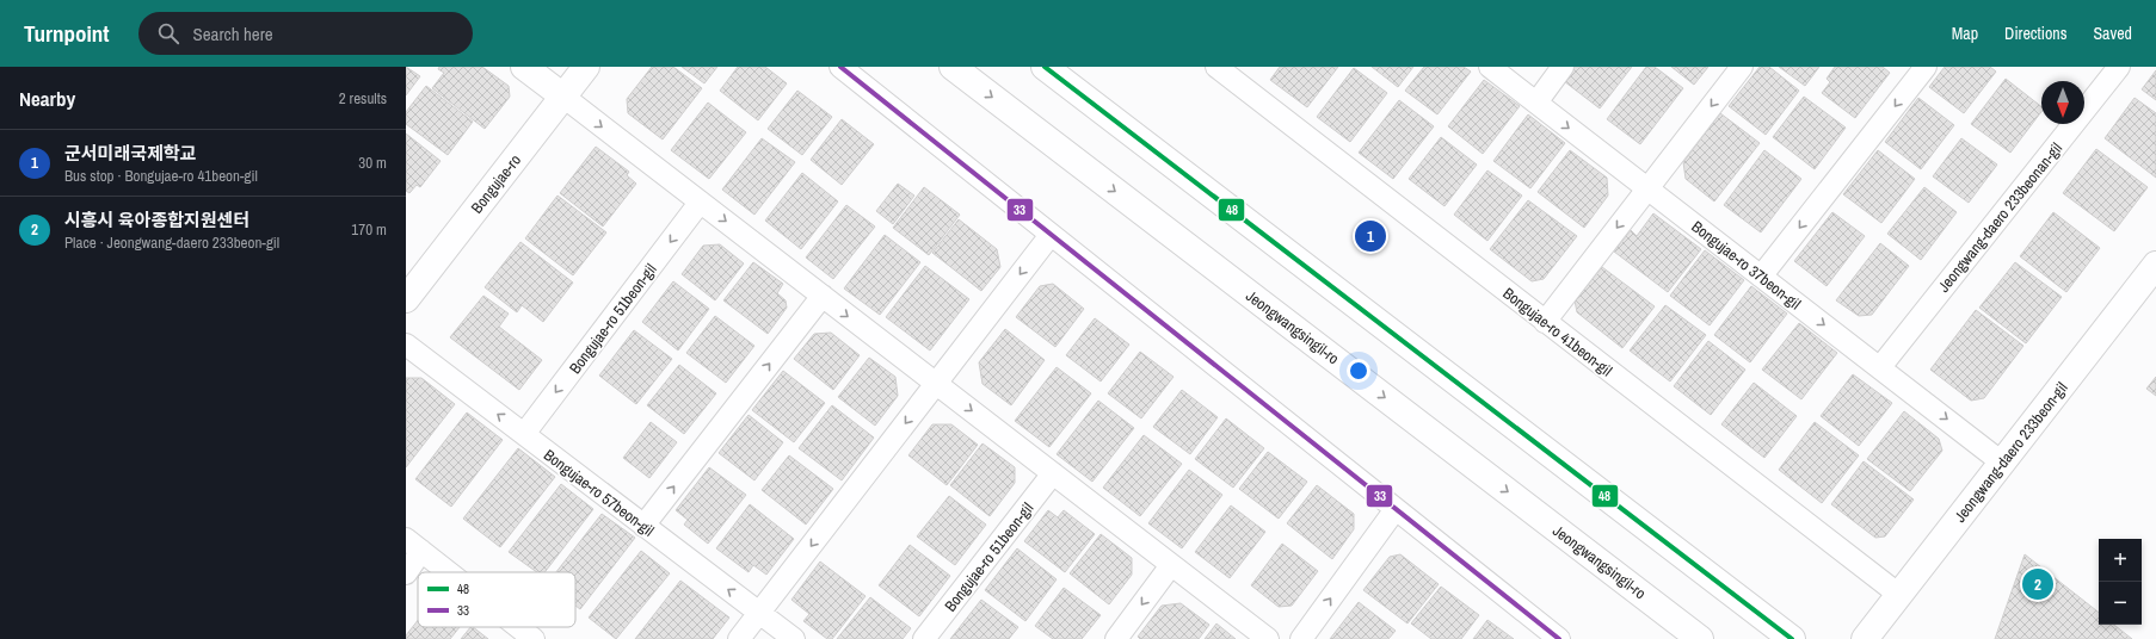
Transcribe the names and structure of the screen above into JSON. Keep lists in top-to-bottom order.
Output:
{
  "streets": {
    "street": [
      "Bongujae-ro",
      "Jeongwang-daero 233beonan-gil",
      "Bongujae-ro 37beon-gil",
      "Bongujae-ro 51beon-gil",
      "Jeongwangsingil-ro",
      "Bongujae-ro 41beon-gil",
      "Jeongwang-daero 233beon-gil",
      "Bongujae-ro 57beon-gil"
    ]
  },
  "crossings": [
    ["Jeongwang-daero 233beonan-gil", "Bongujae-ro 37beon-gil"],
    ["Bongujae-ro 37beon-gil", "Jeongwang-daero 233beon-gil"],
    ["Bongujae-ro 51beon-gil", "Bongujae-ro 57beon-gil"],
    ["Bongujae-ro 41beon-gil", "Jeongwang-daero 233beon-gil"]
  ],
  "one_way": ["Bongujae-ro 37beon-gil", "Bongujae-ro 57beon-gil"],
  "lines": ["transit line 48", "transit line 33"],
  "legend": ["48", "33"],
  "north": "bottom",
  "page": {
    "header": "Turnpoint",
    "search": "Search here",
    "nav": ["Map", "Directions", "Saved"],
    "heading": ["Nearby", "2 results"],
    "list": [
      {
        "mark": "1",
        "name": "군서미래국제학교",
        "note": "Bus stop · Bongujae-ro 41beon-gil",
        "value": "30 m"
      },
      {
        "mark": "2",
        "name": "시흥시 육아종합지원센터",
        "note": "Place · Jeongwang-daero 233beon-gil",
        "value": "170 m"
      }
    ],
    "pins": ["1", "2"],
    "map_buttons": ["+", "−"]
  }
}
